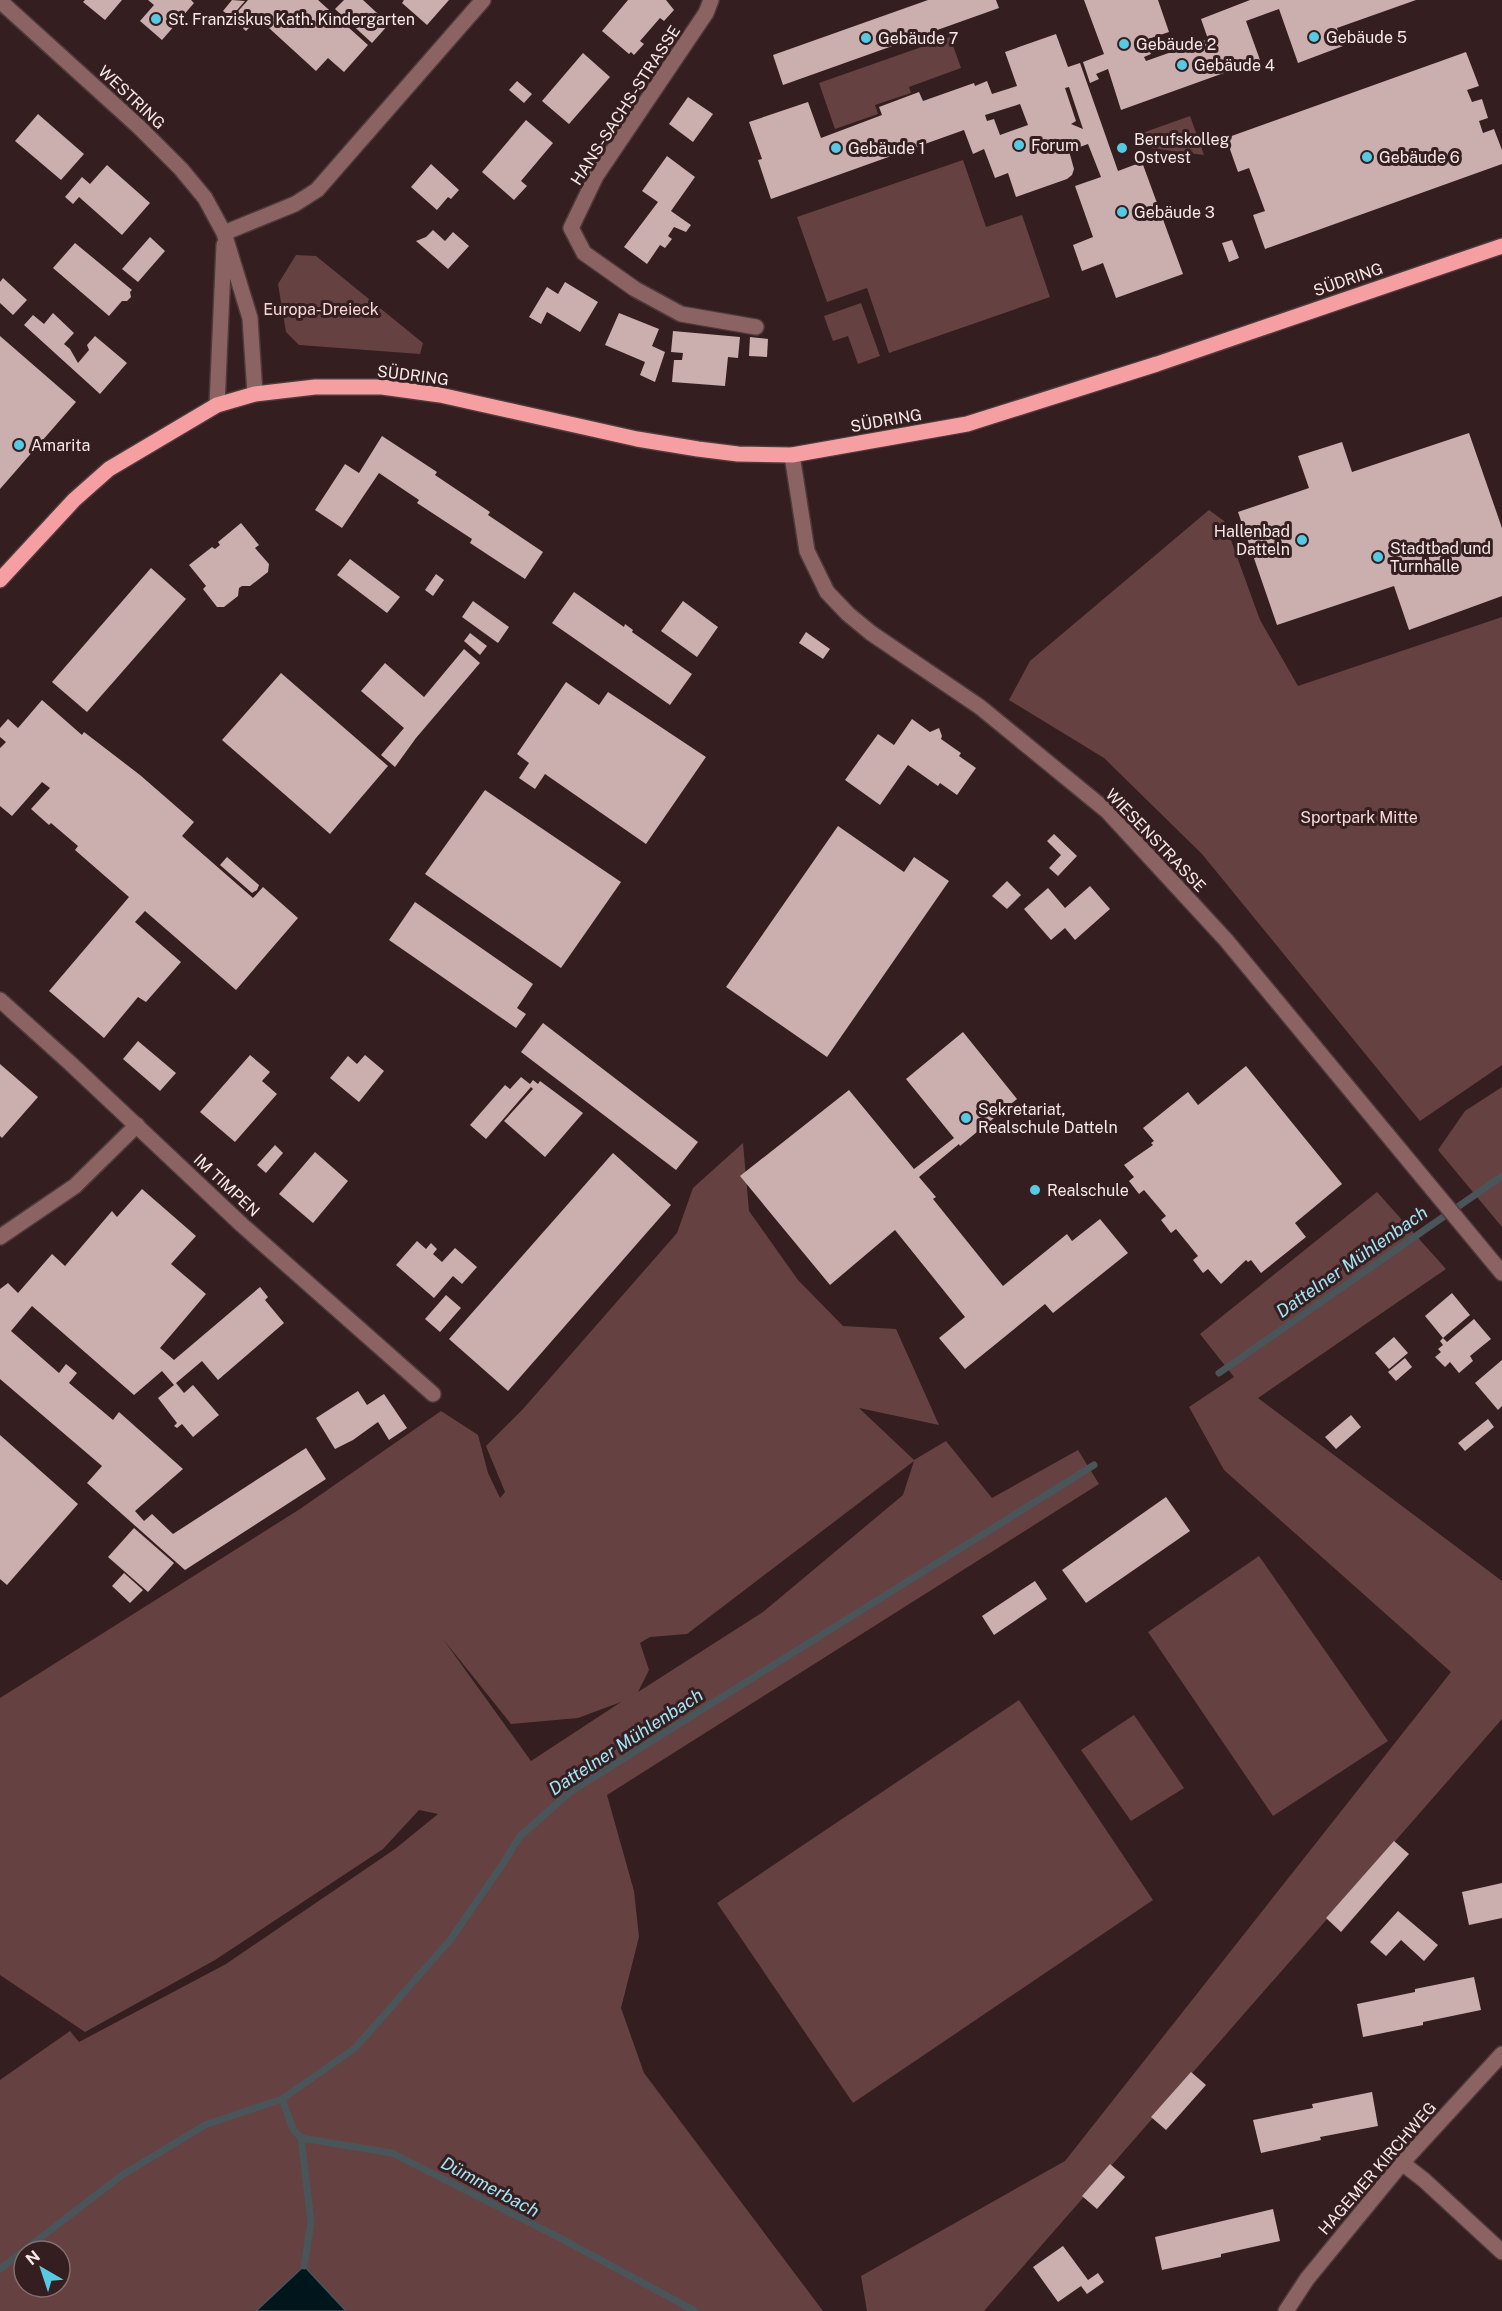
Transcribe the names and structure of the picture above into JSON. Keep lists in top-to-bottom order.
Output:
{
  "streets": {
    "main road": ["SÜDRING"],
    "street": [
      "WESTRING",
      "HANS-SACHS-STRASSE",
      "WIESENSTRASSE",
      "IM TIMPEN",
      "HAGEMER KIRCHWEG"
    ]
  },
  "crossings": [
    ["WESTRING", "SÜDRING"],
    ["SÜDRING", "WIESENSTRASSE"]
  ],
  "water": ["Dattelner Mühlenbach", "Dümmerbach"],
  "parks": ["Europa-Dreieck", "Sportpark Mitte"],
  "places": [
    "St. Franziskus Kath. Kindergarten",
    "Gebäude 5",
    "Gebäude 7",
    "Gebäude 2",
    "Gebäude 4",
    "Forum",
    "Gebäude 1",
    "Berufskolleg Ostvest",
    "Gebäude 6",
    "Gebäude 3",
    "Amarita",
    "Hallenbad Datteln",
    "Stadtbad und Turnhalle",
    "Sekretariat, Realschule Datteln",
    "Realschule"
  ],
  "north": "top left"
}
